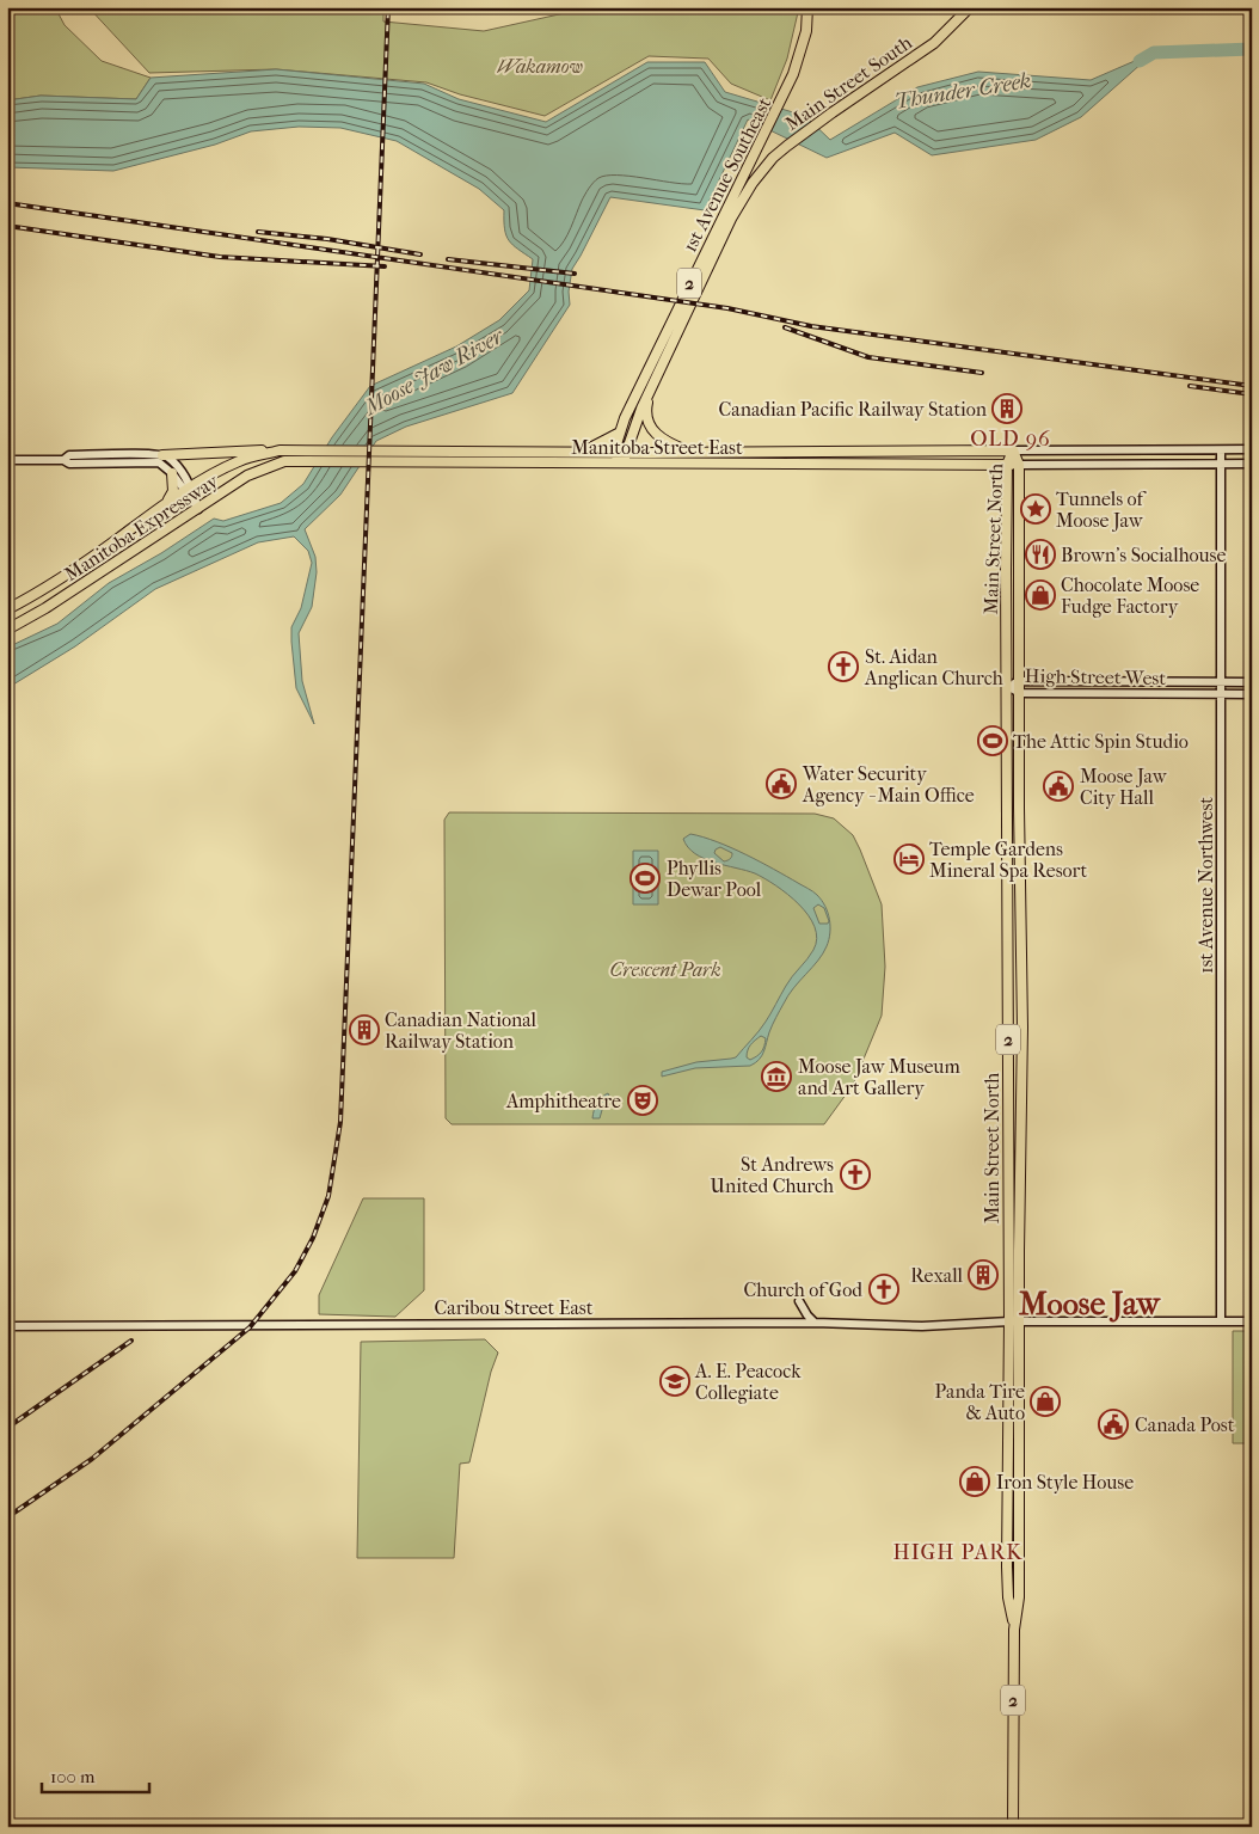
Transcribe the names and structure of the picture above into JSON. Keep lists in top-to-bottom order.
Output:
{
  "streets": {
    "main road": [
      "Main Street South",
      "1st Avenue Southeast",
      "2",
      "Manitoba Street East",
      "Manitoba Expressway",
      "Main Street North"
    ],
    "street": ["High Street West", "1st Avenue Northwest", "Caribou Street East"]
  },
  "crossings": [
    ["Main Street South", "1st Avenue Southeast"],
    ["1st Avenue Southeast", "2"],
    ["1st Avenue Southeast", "Manitoba Street East"],
    ["2", "Manitoba Street East"],
    ["Manitoba Street East", "Manitoba Expressway"],
    ["Manitoba Street East", "Main Street North"],
    ["Main Street North", "High Street West"],
    ["Main Street North", "Caribou Street East"],
    ["High Street West", "1st Avenue Northwest"],
    ["1st Avenue Northwest", "Caribou Street East"]
  ],
  "districts": ["OLD 96", "Moose Jaw", "HIGH PARK"],
  "water": ["Thunder Creek", "Moose Jaw River"],
  "parks": ["Wakamow", "Crescent Park"],
  "places": {
    "building": ["Canadian Pacific Railway Station", "Canadian National Railway Station", "Rexall"],
    "place": ["Tunnels of Moose Jaw"],
    "restaurant": ["Brown's Socialhouse"],
    "shop": ["Chocolate Moose Fudge Factory", "Panda Tire & Auto", "Iron Style House"],
    "church": ["St. Aidan Anglican Church", "St Andrews United Church", "Church of God"],
    "sports": ["The Attic Spin Studio", "Phyllis Dewar Pool"],
    "public building": ["Water Security Agency - Main Office", "Moose Jaw City Hall", "Canada Post"],
    "hotel": ["Temple Gardens Mineral Spa Resort"],
    "museum": ["Moose Jaw Museum and Art Gallery"],
    "theatre": ["Amphitheatre"],
    "school or university": ["A. E. Peacock Collegiate"]
  },
  "scale_bar": "100 m"
}
